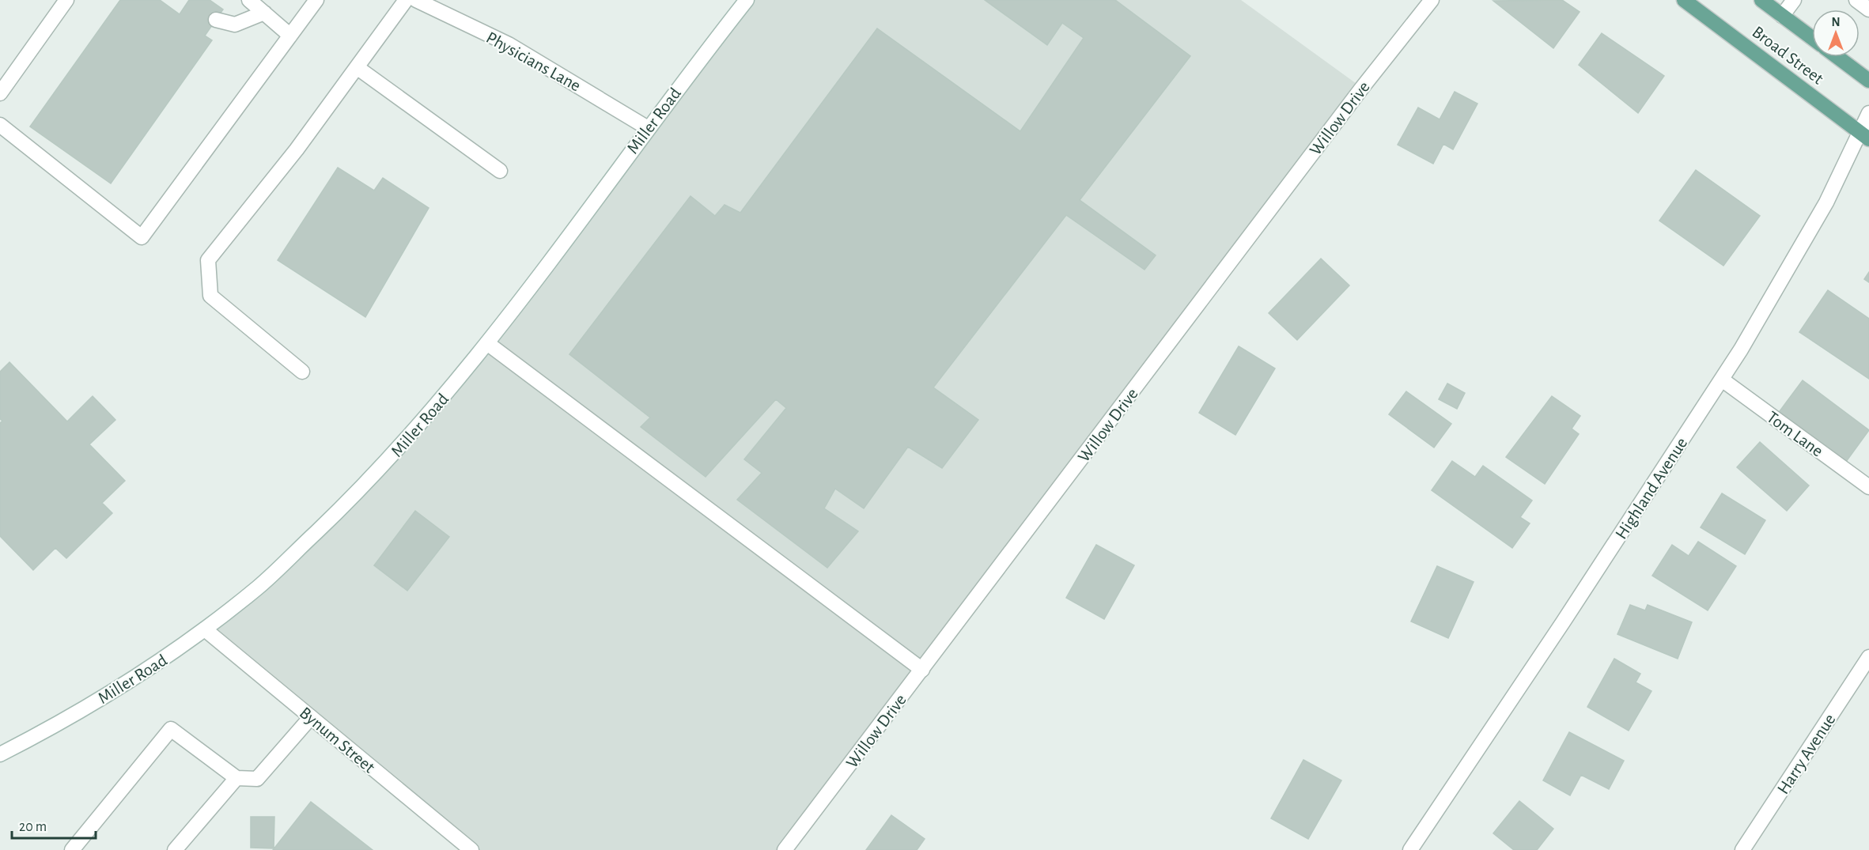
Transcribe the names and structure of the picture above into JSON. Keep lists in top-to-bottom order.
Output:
{
  "streets": {
    "main road": ["Broad Street"],
    "street": [
      "Physicians Lane",
      "Willow Drive",
      "Miller Road",
      "Tom Lane",
      "Highland Avenue",
      "Bynum Street",
      "Harry Avenue"
    ]
  },
  "crossings": [
    ["Broad Street", "Highland Avenue"],
    ["Physicians Lane", "Miller Road"],
    ["Miller Road", "Bynum Street"],
    ["Tom Lane", "Highland Avenue"]
  ],
  "scale_bar": "20 m",
  "north": "top"
}
